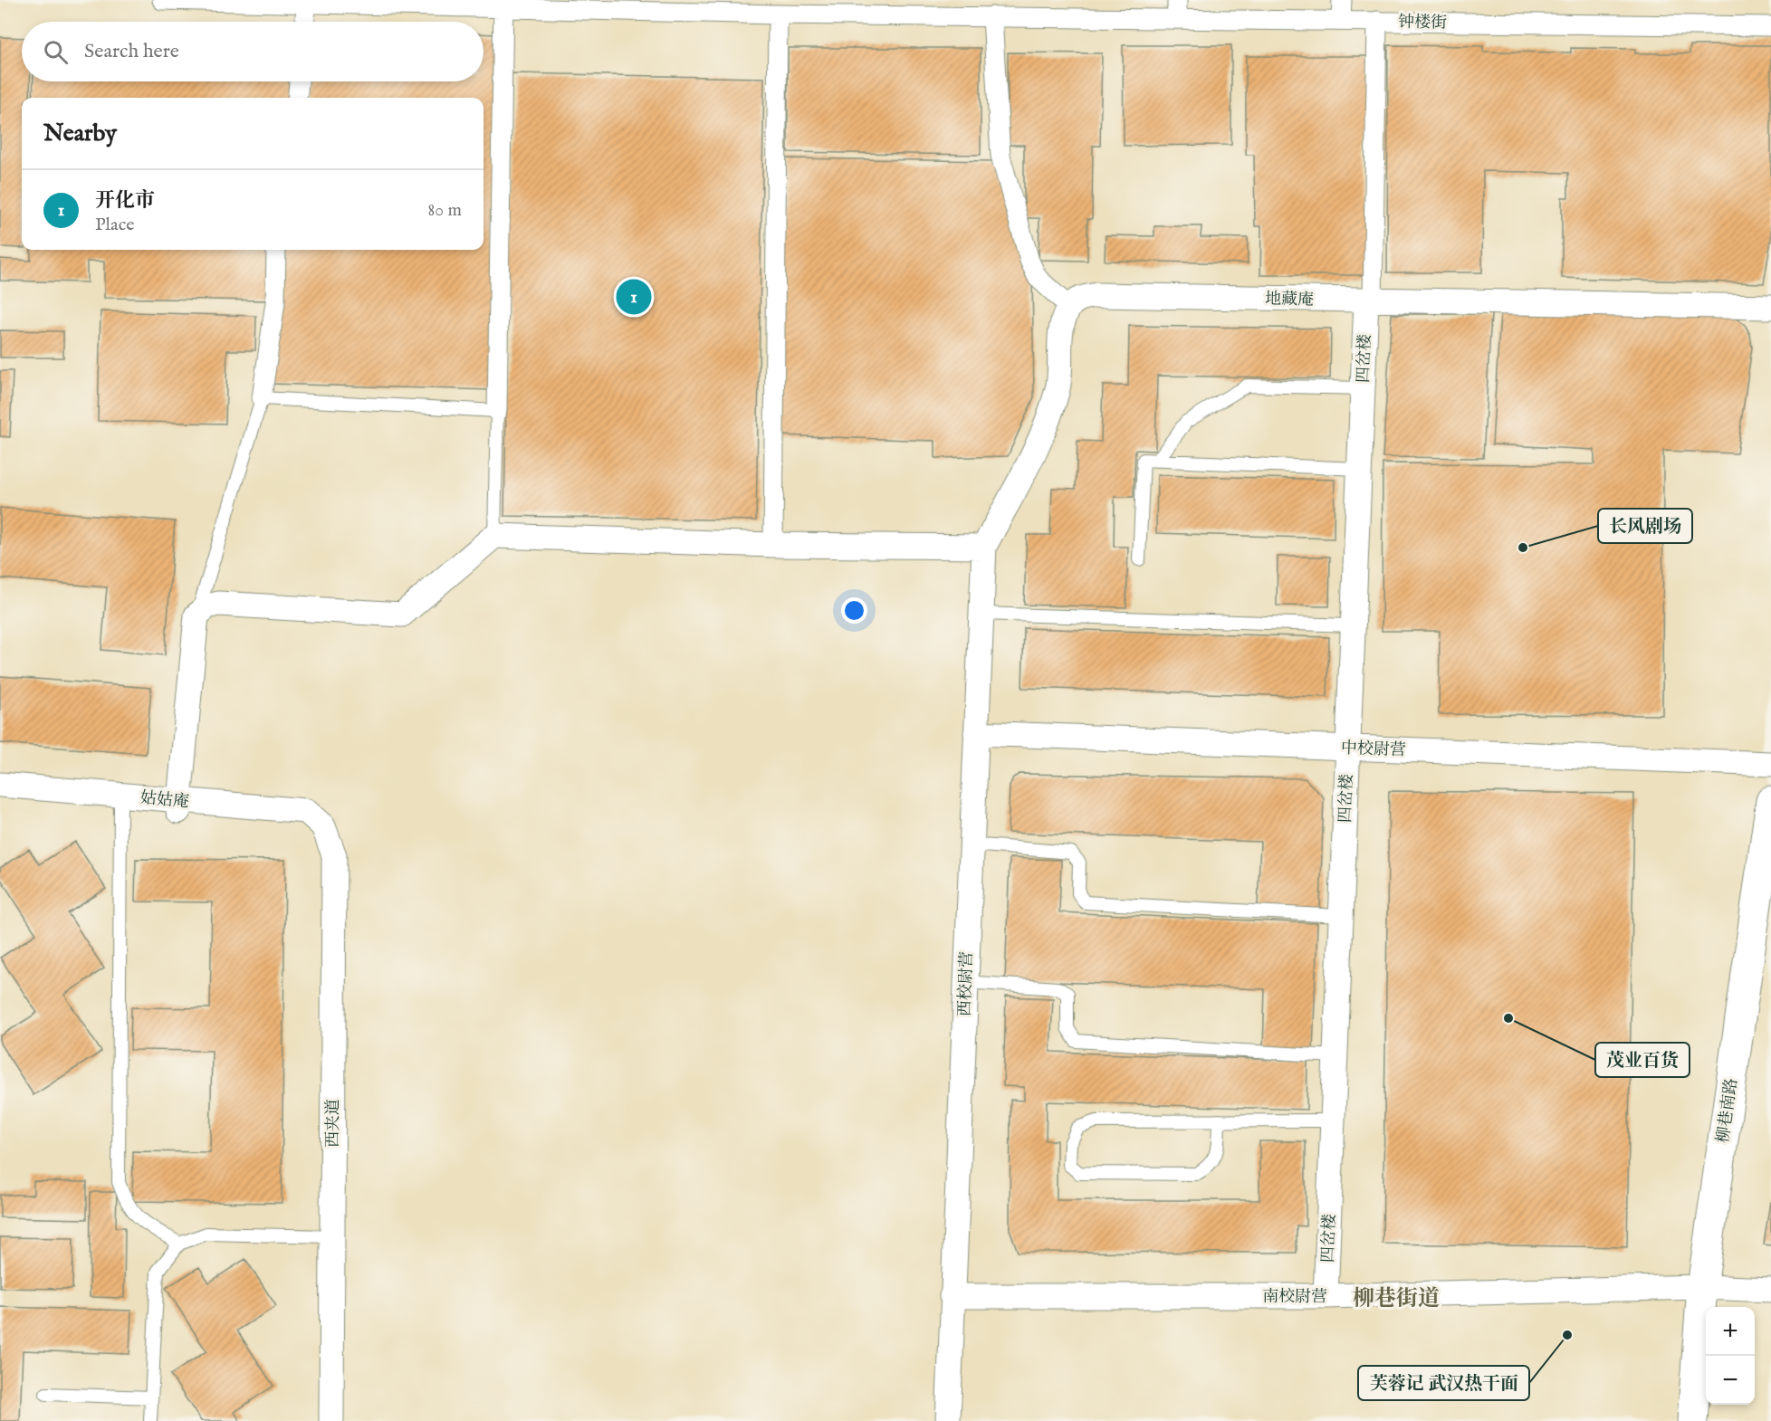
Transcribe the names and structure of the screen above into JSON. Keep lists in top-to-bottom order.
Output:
{
  "streets": {
    "street": [
      "钟楼街",
      "地藏庵",
      "四岔楼",
      "中校尉营",
      "姑姑庵",
      "西校尉营",
      "柳巷南路",
      "西夹道",
      "南校尉营"
    ]
  },
  "crossings": [
    ["地藏庵", "四岔楼"],
    ["四岔楼", "中校尉营"],
    ["四岔楼", "南校尉营"],
    ["中校尉营", "西校尉营"],
    ["姑姑庵", "西夹道"],
    ["西校尉营", "南校尉营"],
    ["柳巷南路", "南校尉营"]
  ],
  "districts": ["柳巷街道"],
  "places": ["长风剧场", "茂业百货", "芙蓉记 武汉热干面"],
  "page": {
    "search": "Search here",
    "heading": "Nearby",
    "list": [
      {
        "mark": "1",
        "name": "开化市",
        "note": "Place",
        "value": "80 m"
      }
    ],
    "pins": "1",
    "map_buttons": ["+", "−"]
  }
}
